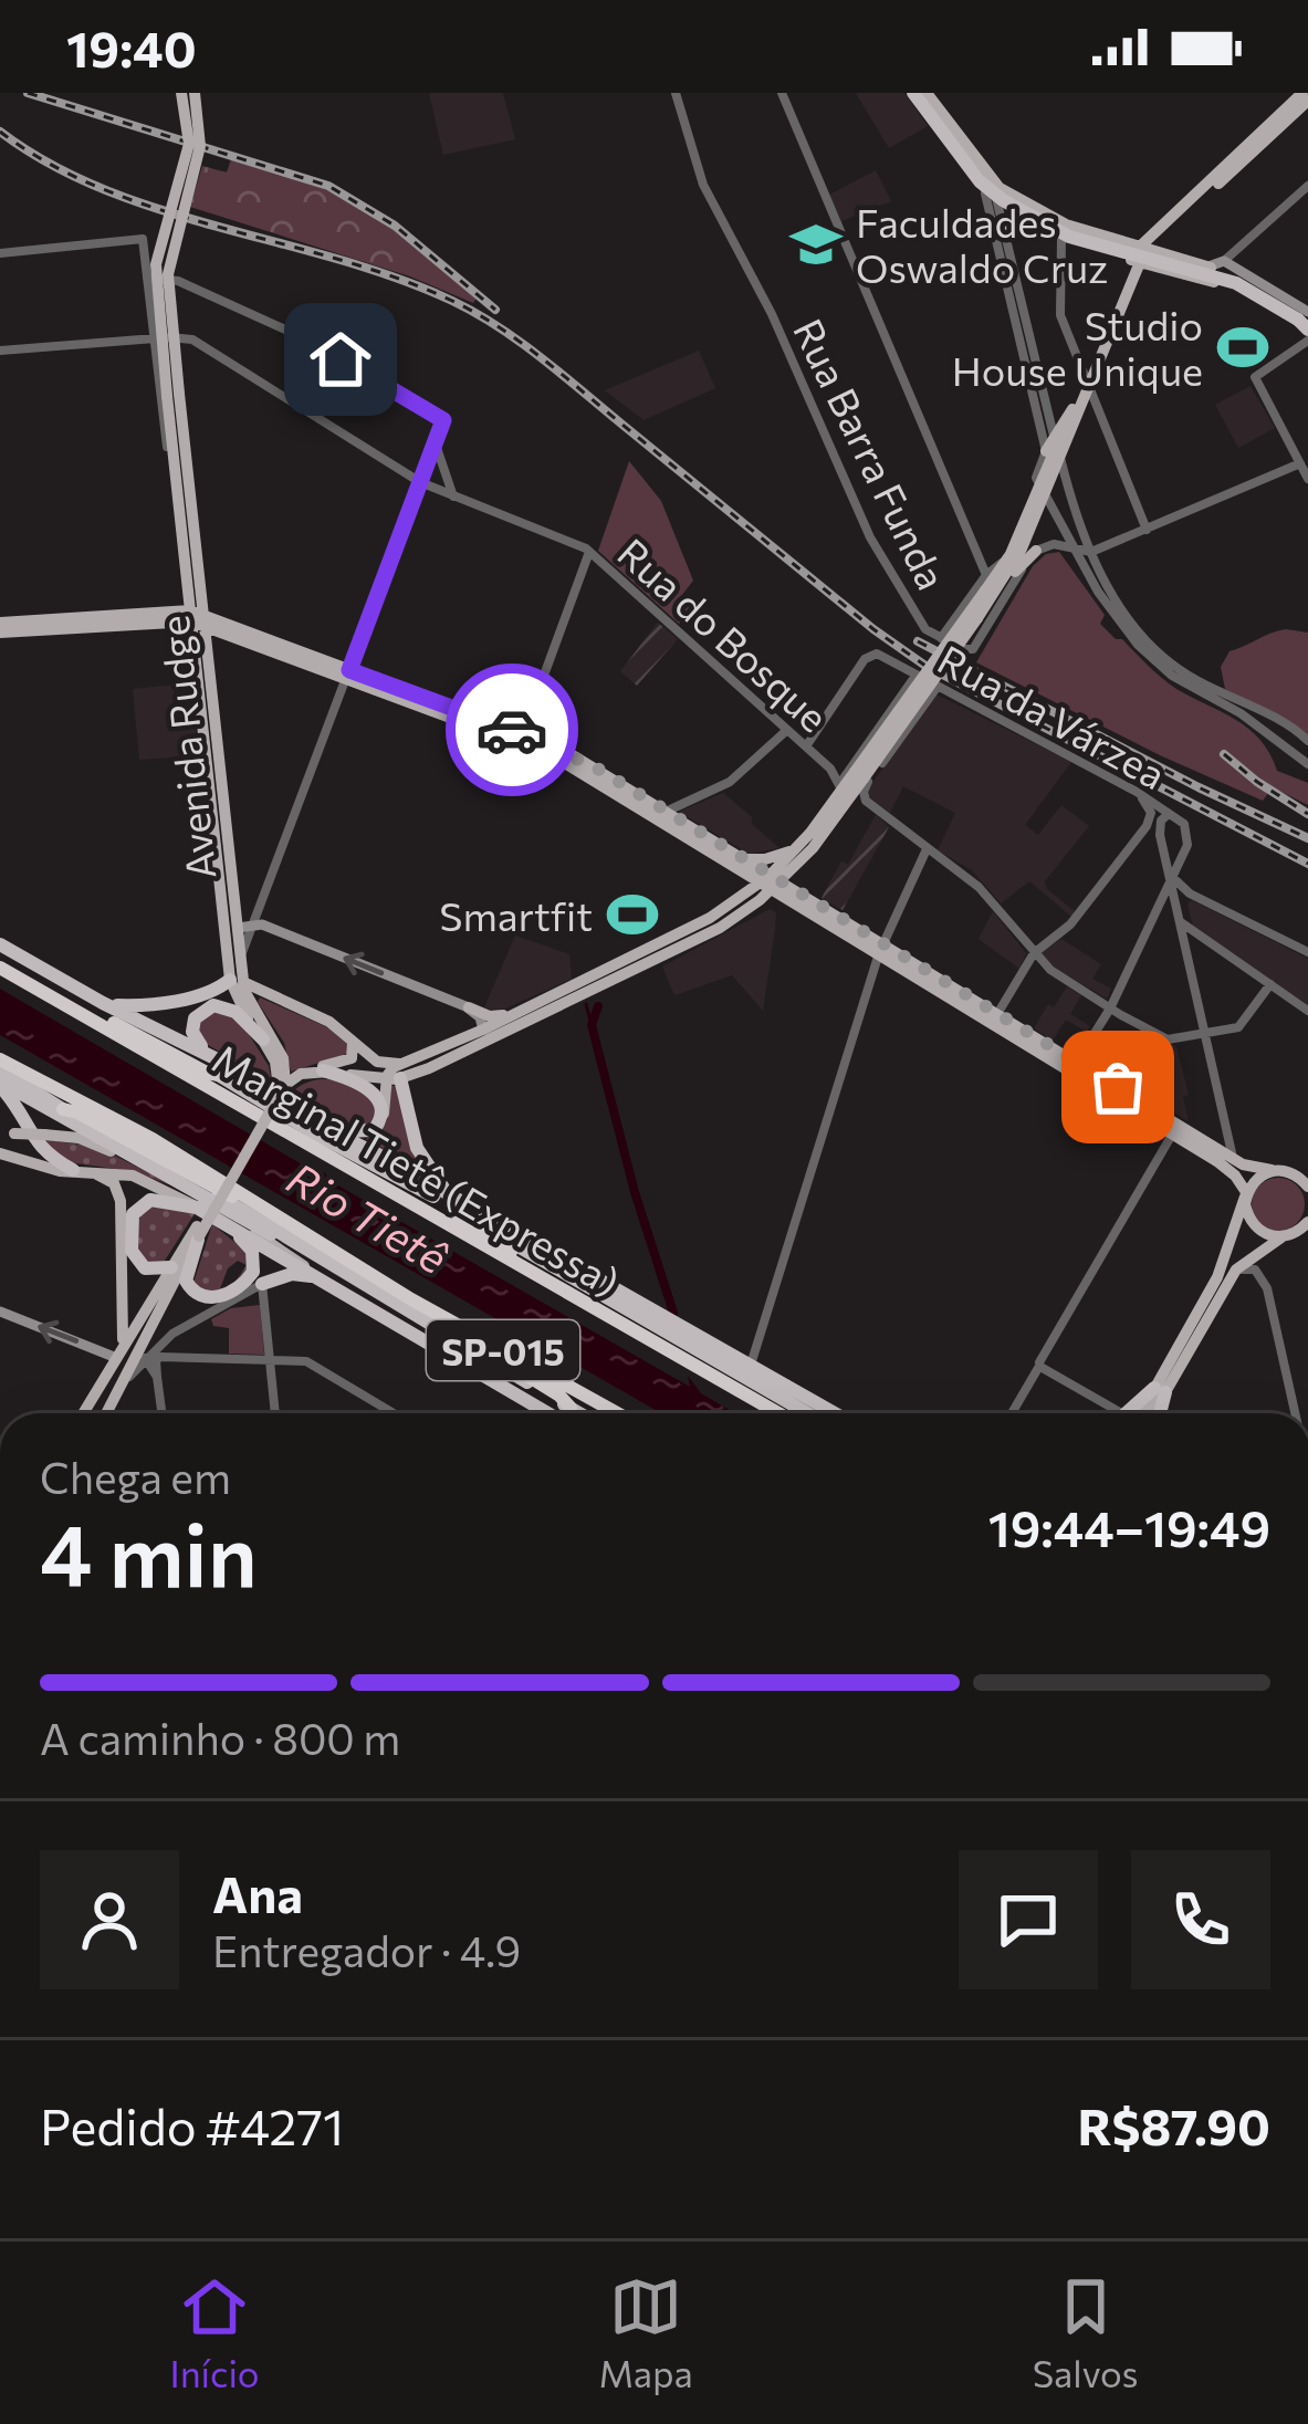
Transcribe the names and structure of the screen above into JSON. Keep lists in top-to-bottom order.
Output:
{
  "streets": {
    "highway": ["Marginal Tietê (Expressa)", "SP-015"],
    "main road": ["Avenida Rudge"],
    "street": ["Rua Barra Funda", "Rua do Bosque", "Rua da Várzea"]
  },
  "crossings": [
    ["Rua do Bosque", "Rua da Várzea"],
    ["Rua do Bosque", "Avenida Rudge"]
  ],
  "water": ["Rio Tietê"],
  "places": {
    "school or university": ["Faculdades Oswaldo Cruz"],
    "sports": ["Studio House Unique", "Smartfit"]
  },
  "page": {
    "status": "19:40",
    "heading": ["4 min", "Chega em", "19:44–19:49"],
    "panel": [
      "Ana",
      "Entregador · 4.9",
      "Pedido #4271",
      "R$87.90"
    ],
    "bar": "A caminho · 800 m",
    "tabs": ["Início", "Mapa", "Salvos"]
  }
}
